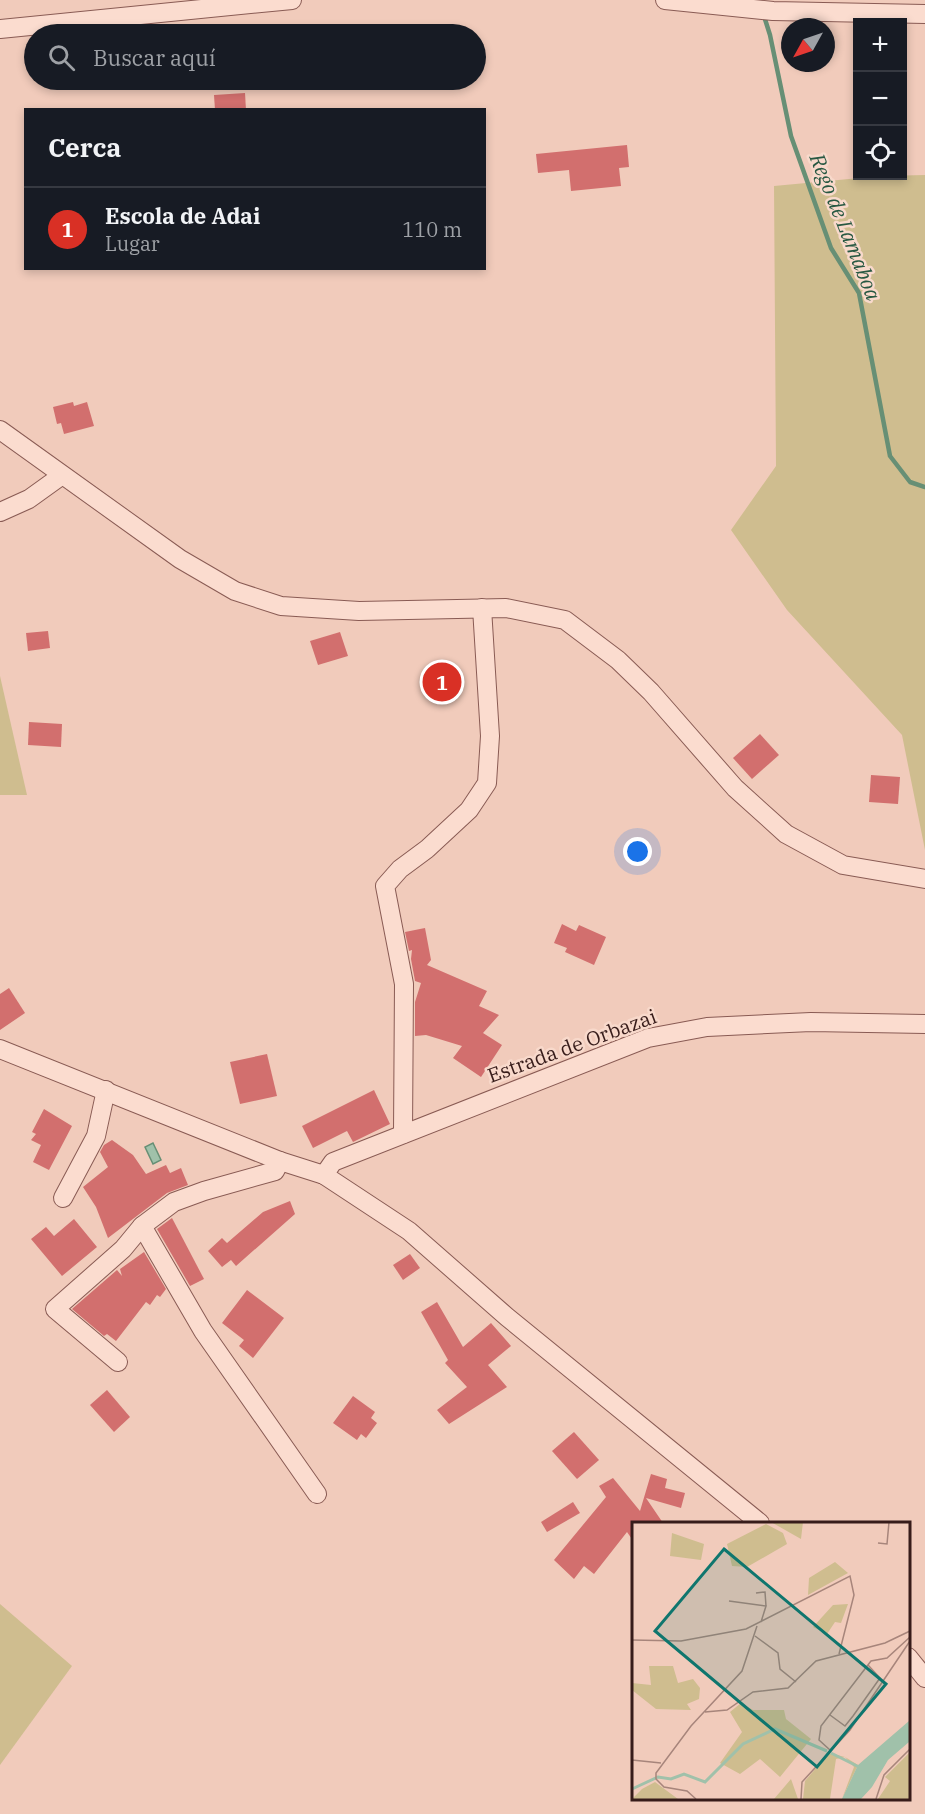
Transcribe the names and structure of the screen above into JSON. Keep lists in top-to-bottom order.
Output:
{
  "streets": {
    "street": ["Estrada de Orbazai"]
  },
  "water": ["Rego de Lamaboa"],
  "north": "bottom left",
  "page": {
    "map_buttons": ["+", "−"],
    "search": "Buscar aquí",
    "heading": "Cerca",
    "list": [
      {
        "mark": "1",
        "name": "Escola de Adai",
        "note": "Lugar",
        "value": "110 m"
      }
    ],
    "pins": "1"
  }
}
